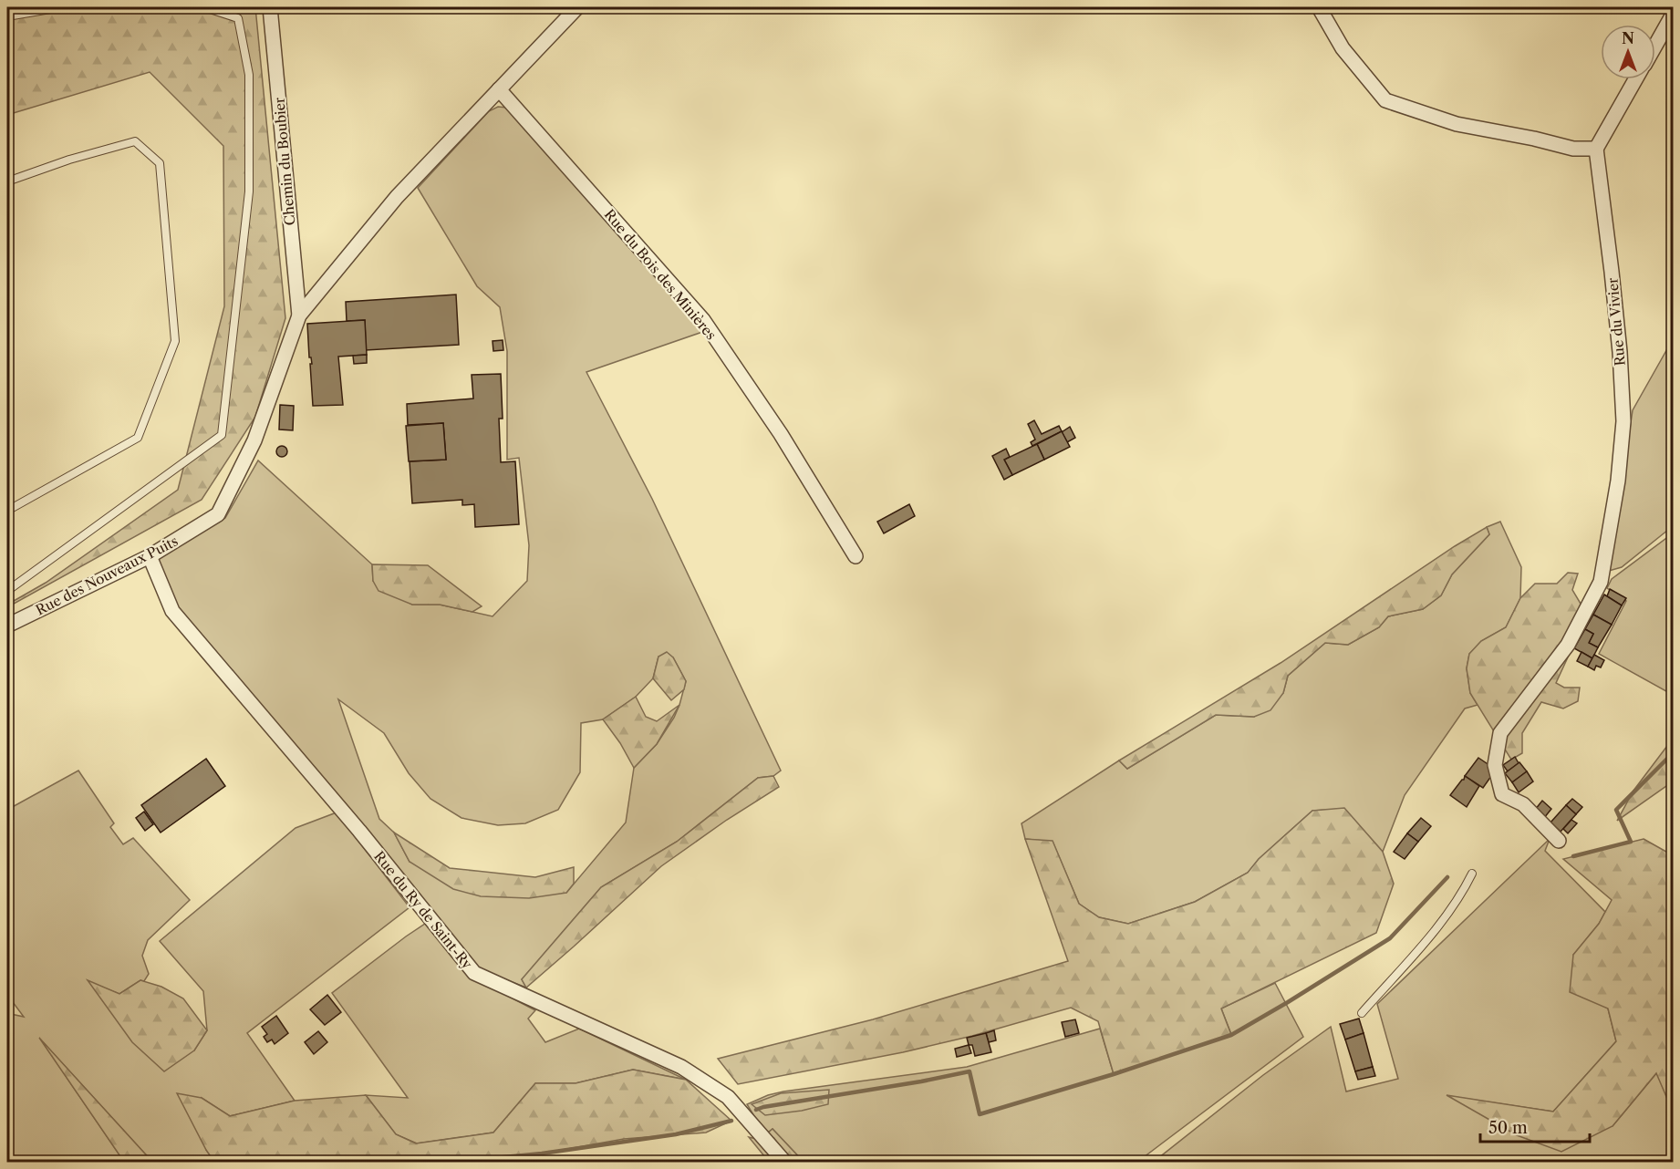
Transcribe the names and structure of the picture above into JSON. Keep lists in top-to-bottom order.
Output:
{
  "streets": {
    "street": [
      "Chemin du Boubier",
      "Rue du Bois des Minières",
      "Rue du Vivier",
      "Rue des Nouveaux Puits",
      "Rue du Ry de Saint-Ry"
    ]
  },
  "crossings": [
    ["Chemin du Boubier", "Rue des Nouveaux Puits"],
    ["Rue des Nouveaux Puits", "Rue du Ry de Saint-Ry"]
  ],
  "scale_bar": "50 m",
  "north": "top"
}
